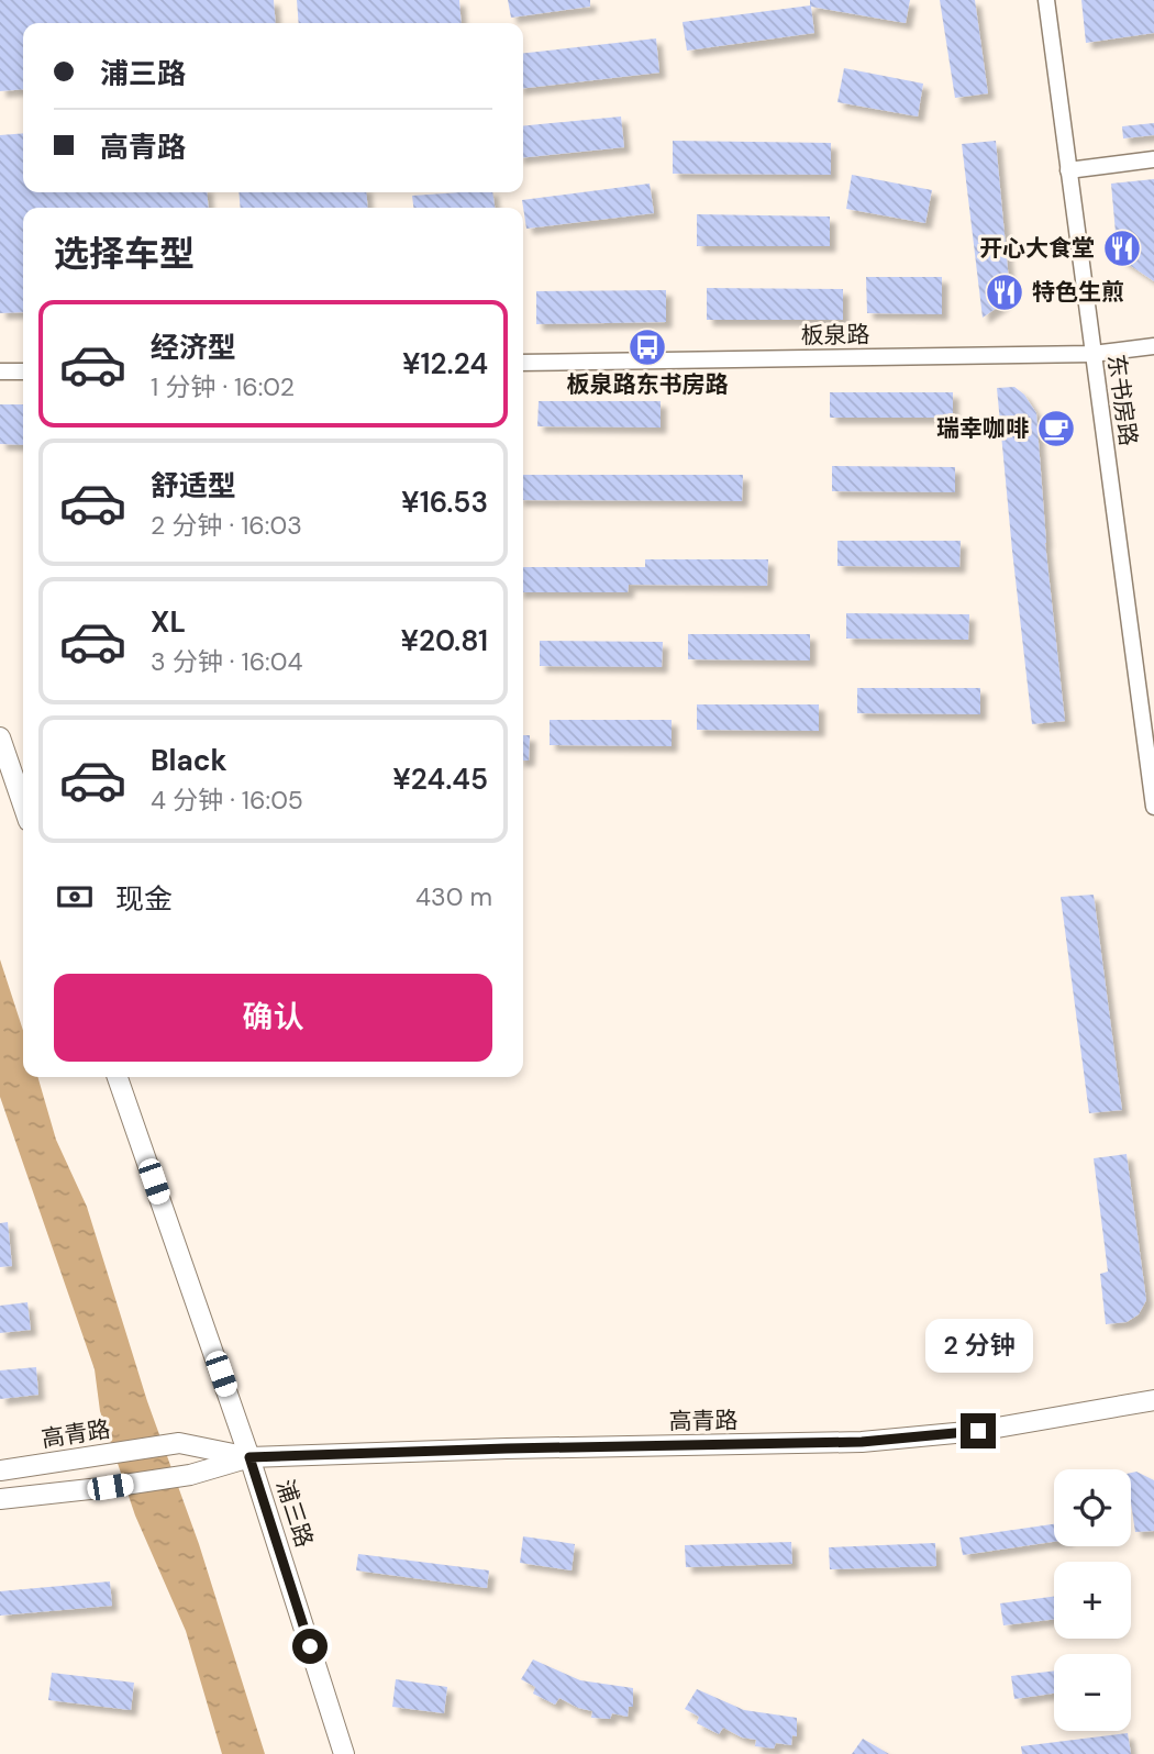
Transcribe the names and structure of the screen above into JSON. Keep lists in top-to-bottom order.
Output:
{
  "streets": {
    "main road": ["高青路", "浦三路"],
    "street": ["板泉路", "东书房路"]
  },
  "crossings": [
    ["板泉路", "东书房路"],
    ["高青路", "浦三路"]
  ],
  "places": {
    "restaurant": ["开心大食堂", "特色生煎"],
    "bus stop": ["板泉路东书房路"],
    "cafe": ["瑞幸咖啡"]
  },
  "page": {
    "banner": ["浦三路", "高青路"],
    "heading": "选择车型",
    "list": [
      {
        "name": "经济型",
        "note": "1 分钟 · 16:02",
        "value": "¥12.24"
      },
      {
        "name": "舒适型",
        "note": "2 分钟 · 16:03",
        "value": "¥16.53"
      },
      {
        "name": "XL",
        "note": "3 分钟 · 16:04",
        "value": "¥20.81"
      },
      {
        "name": "Black",
        "note": "4 分钟 · 16:05",
        "value": "¥24.45"
      }
    ],
    "pay": ["现金", "430 m"],
    "buttons": "确认",
    "bubble": "2 分钟",
    "map_buttons": ["+", "−"]
  }
}
